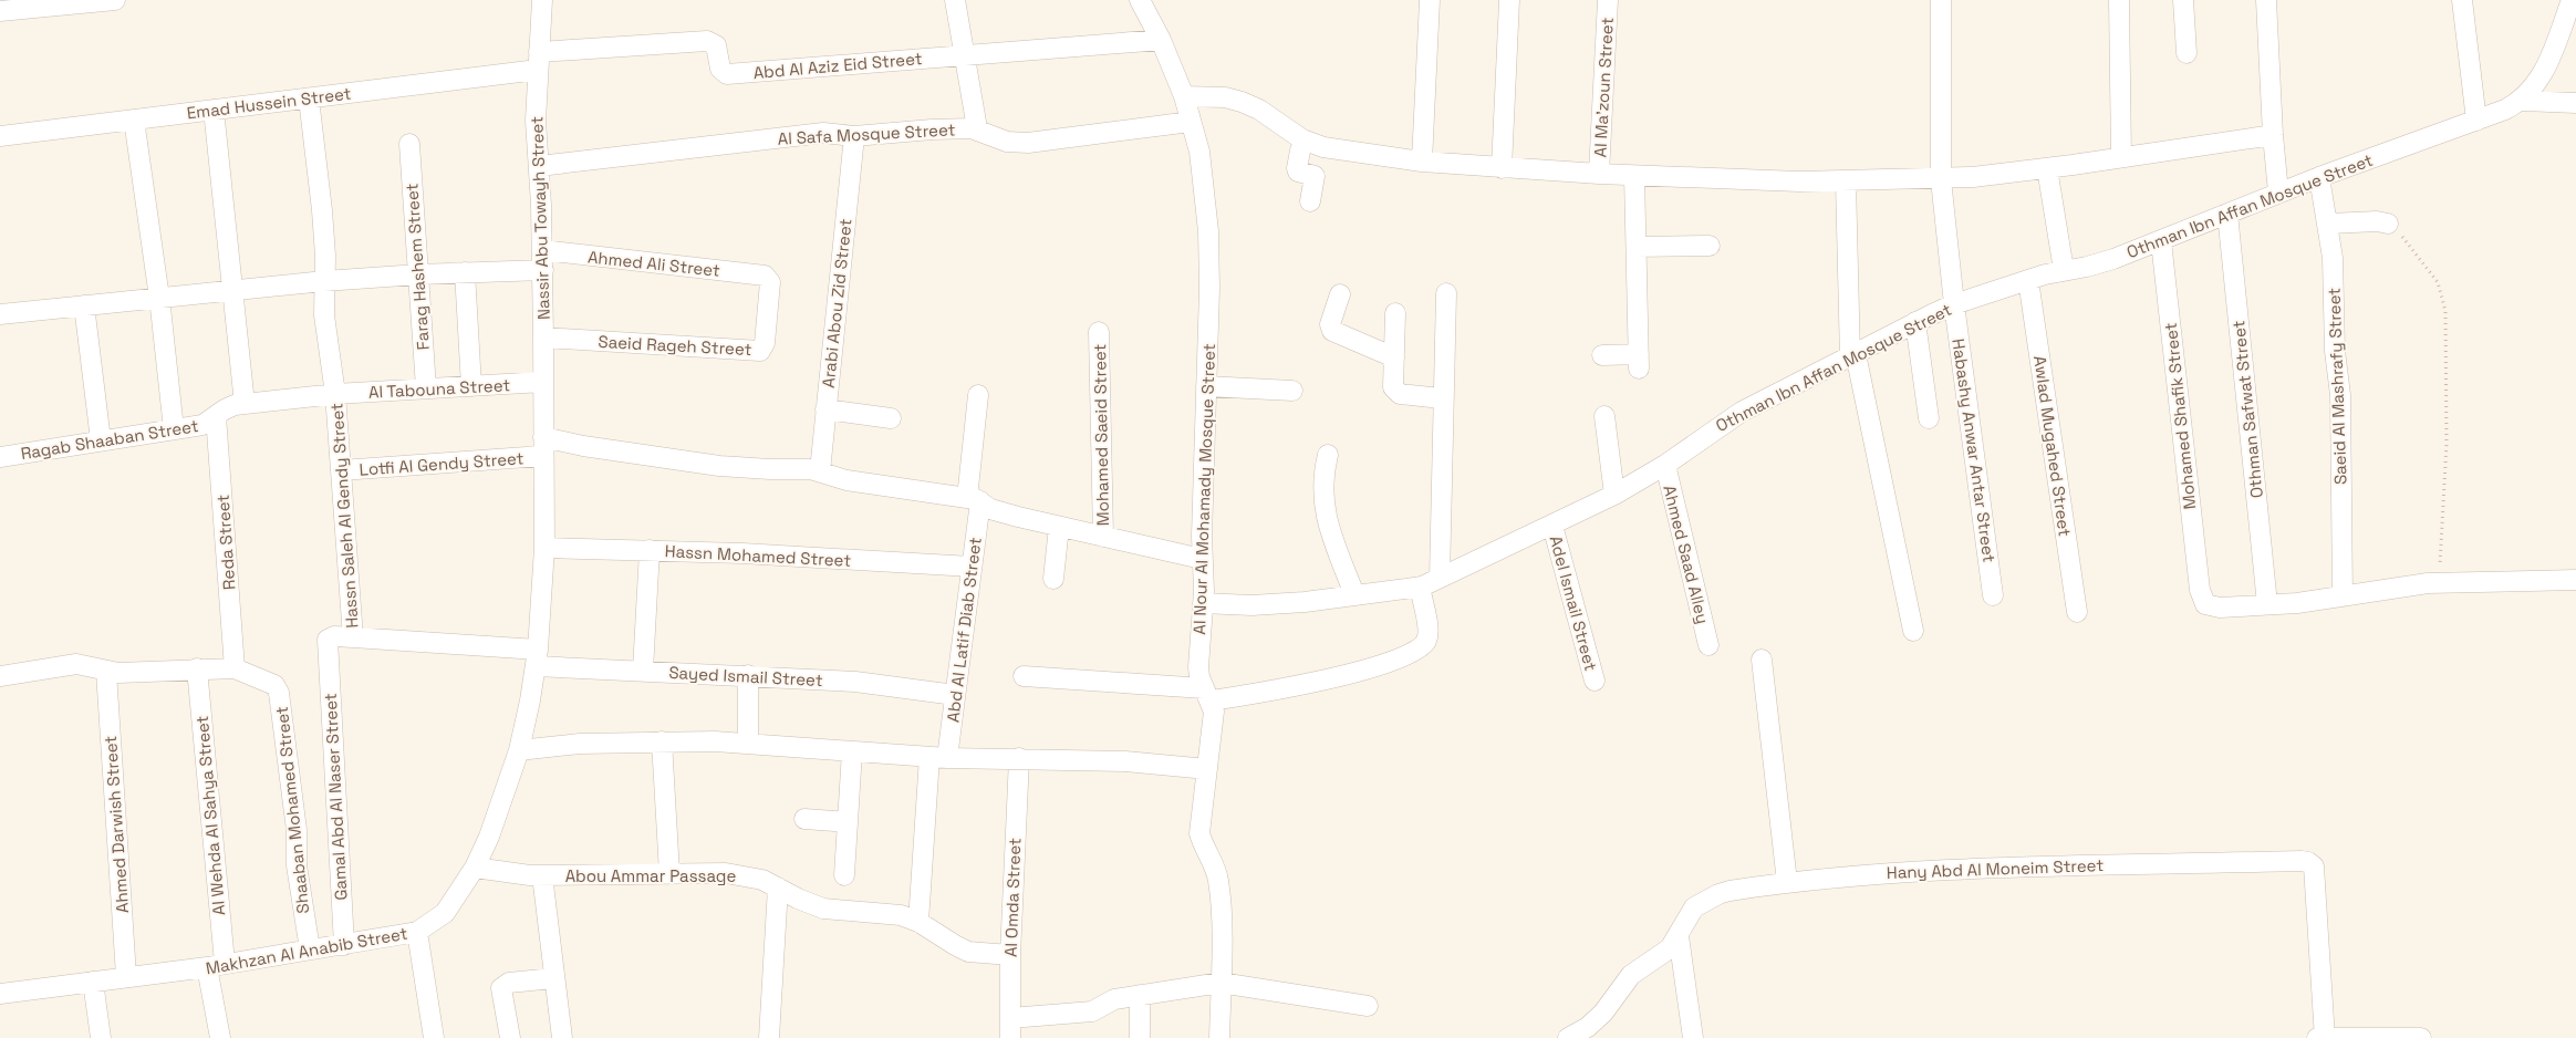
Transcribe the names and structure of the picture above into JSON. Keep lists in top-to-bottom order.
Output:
{
  "streets": {
    "street": [
      "Abd Al Aziz Eid Street",
      "Al Ma'zoun Street",
      "Emad Hussein Street",
      "Al Safa Mosque Street",
      "Othman Ibn Affan Mosque Street",
      "Nassir Abu Towayh Street",
      "Ahmed Ali Street",
      "Farag Hashem Street",
      "Arabi Abou Zid Street",
      "Saeid Rageh Street",
      "Saeid Al Mashrafy Street",
      "Al Tabouna Street",
      "Othman Safwat Street",
      "Mohamed Shafik Street",
      "Mohamed Saeid Street",
      "Ragab Shaaban Street",
      "Awlad Mugahed Street",
      "Habashy Anwar Antar Street",
      "Lotfi Al Gendy Street",
      "Al Nour Al Mohamady Mosque Street",
      "Hassn Saleh Al Gendy Street",
      "Reda Street",
      "Ahmed Saad Alley",
      "Hassn Mohamed Street",
      "Adel Ismail Street",
      "Abd Al Latif Diab Street",
      "Sayed Ismail Street",
      "Gamal Abd Al Naser Street",
      "Shaaban Mohamed Street",
      "Al Wehda Al Sahya Street",
      "Ahmed Darwish Street",
      "Hany Abd Al Moneim Street",
      "Abou Ammar Passage",
      "Al Omda Street",
      "Makhzan Al Anabib Street"
    ]
  },
  "crossings": [
    ["Abd Al Aziz Eid Street", "Emad Hussein Street"],
    ["Abd Al Aziz Eid Street", "Nassir Abu Towayh Street"],
    ["Abd Al Aziz Eid Street", "Al Nour Al Mohamady Mosque Street"],
    ["Emad Hussein Street", "Nassir Abu Towayh Street"],
    ["Emad Hussein Street", "Hassn Saleh Al Gendy Street"],
    ["Al Safa Mosque Street", "Nassir Abu Towayh Street"],
    ["Al Safa Mosque Street", "Arabi Abou Zid Street"],
    ["Al Safa Mosque Street", "Al Nour Al Mohamady Mosque Street"],
    ["Othman Ibn Affan Mosque Street", "Saeid Al Mashrafy Street"],
    ["Othman Ibn Affan Mosque Street", "Othman Safwat Street"],
    ["Othman Ibn Affan Mosque Street", "Mohamed Shafik Street"],
    ["Othman Ibn Affan Mosque Street", "Awlad Mugahed Street"],
    ["Othman Ibn Affan Mosque Street", "Habashy Anwar Antar Street"],
    ["Othman Ibn Affan Mosque Street", "Al Nour Al Mohamady Mosque Street"],
    ["Othman Ibn Affan Mosque Street", "Ahmed Saad Alley"],
    ["Othman Ibn Affan Mosque Street", "Adel Ismail Street"],
    ["Nassir Abu Towayh Street", "Ahmed Ali Street"],
    ["Nassir Abu Towayh Street", "Saeid Rageh Street"],
    ["Nassir Abu Towayh Street", "Al Tabouna Street"],
    ["Nassir Abu Towayh Street", "Lotfi Al Gendy Street"],
    ["Nassir Abu Towayh Street", "Makhzan Al Anabib Street"],
    ["Ahmed Ali Street", "Farag Hashem Street"],
    ["Ahmed Ali Street", "Saeid Rageh Street"],
    ["Ahmed Ali Street", "Hassn Saleh Al Gendy Street"],
    ["Farag Hashem Street", "Al Tabouna Street"],
    ["Arabi Abou Zid Street", "Lotfi Al Gendy Street"],
    ["Al Tabouna Street", "Ragab Shaaban Street"],
    ["Al Tabouna Street", "Hassn Saleh Al Gendy Street"],
    ["Othman Safwat Street", "Mohamed Shafik Street"],
    ["Mohamed Saeid Street", "Lotfi Al Gendy Street"],
    ["Ragab Shaaban Street", "Reda Street"],
    ["Lotfi Al Gendy Street", "Al Nour Al Mohamady Mosque Street"],
    ["Lotfi Al Gendy Street", "Hassn Saleh Al Gendy Street"],
    ["Lotfi Al Gendy Street", "Abd Al Latif Diab Street"],
    ["Lotfi Al Gendy Street", "Makhzan Al Anabib Street"],
    ["Hassn Saleh Al Gendy Street", "Sayed Ismail Street"],
    ["Reda Street", "Shaaban Mohamed Street"],
    ["Hassn Mohamed Street", "Abd Al Latif Diab Street"],
    ["Hassn Mohamed Street", "Makhzan Al Anabib Street"],
    ["Abd Al Latif Diab Street", "Sayed Ismail Street"],
    ["Abd Al Latif Diab Street", "Abou Ammar Passage"],
    ["Sayed Ismail Street", "Gamal Abd Al Naser Street"],
    ["Sayed Ismail Street", "Makhzan Al Anabib Street"],
    ["Gamal Abd Al Naser Street", "Makhzan Al Anabib Street"],
    ["Shaaban Mohamed Street", "Al Wehda Al Sahya Street"],
    ["Shaaban Mohamed Street", "Ahmed Darwish Street"],
    ["Shaaban Mohamed Street", "Makhzan Al Anabib Street"],
    ["Al Wehda Al Sahya Street", "Makhzan Al Anabib Street"],
    ["Ahmed Darwish Street", "Makhzan Al Anabib Street"],
    ["Abou Ammar Passage", "Al Omda Street"],
    ["Abou Ammar Passage", "Makhzan Al Anabib Street"]
  ]
}
